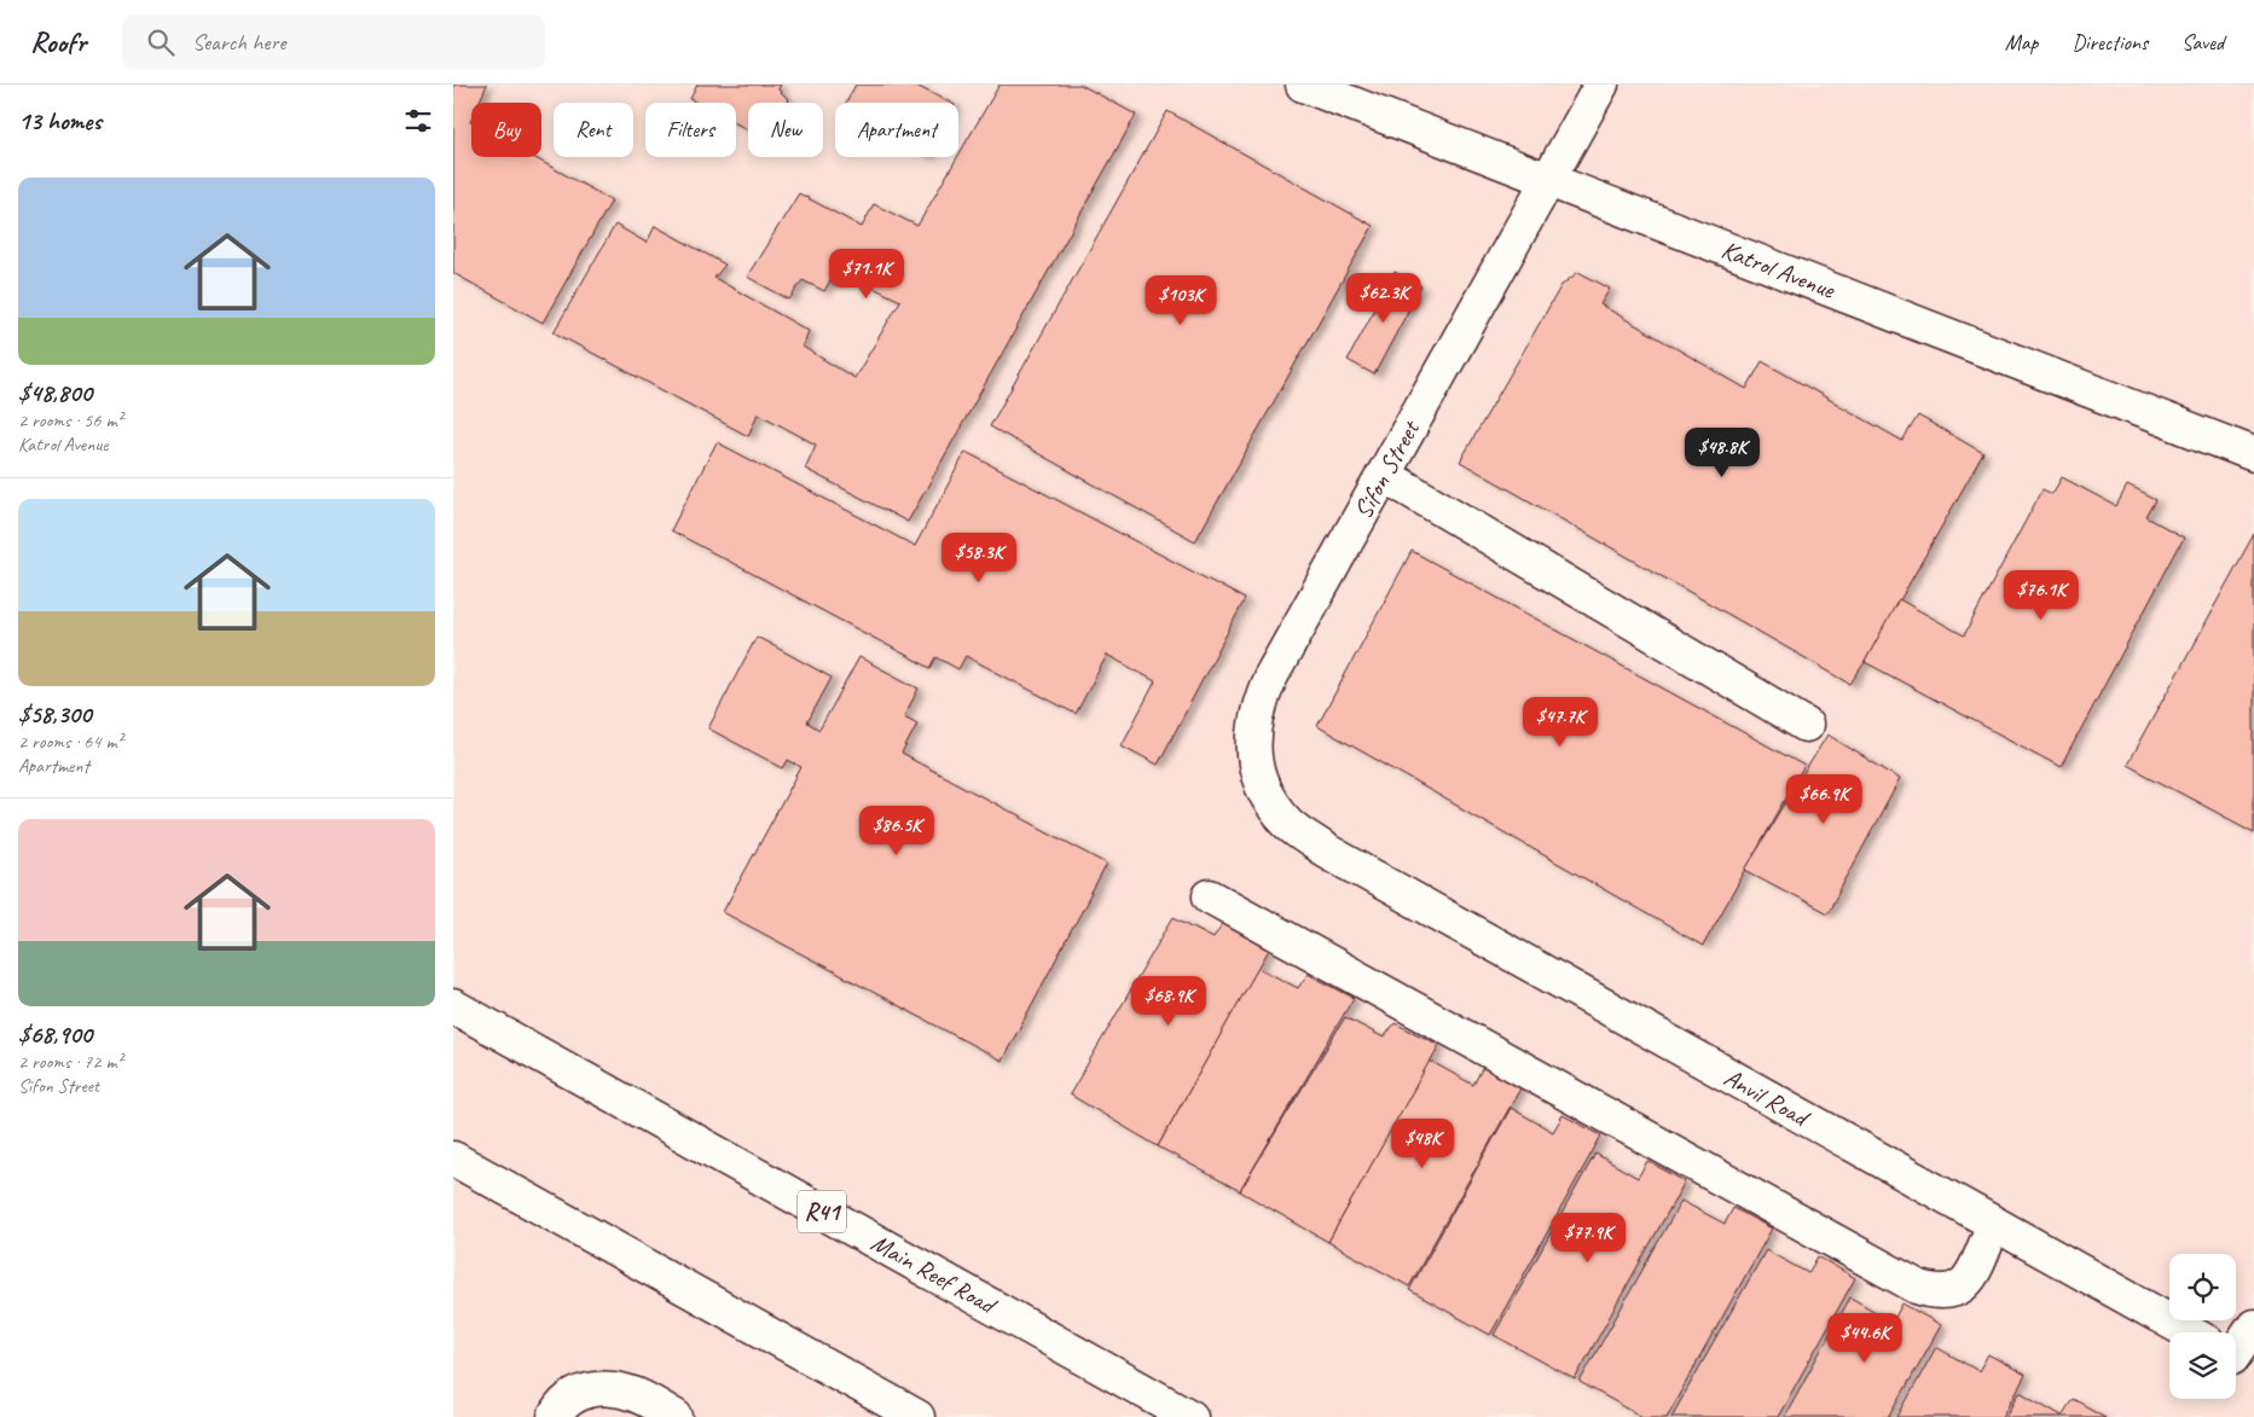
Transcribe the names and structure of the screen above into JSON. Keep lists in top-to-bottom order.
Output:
{
  "streets": {
    "street": [
      "Katrol Avenue",
      "Sifon Street",
      "Anvil Road",
      "R41",
      "Main Reef Road"
    ]
  },
  "crossings": [
    ["Katrol Avenue", "Sifon Street"],
    ["Sifon Street", "Anvil Road"]
  ],
  "page": {
    "header": "Roofr",
    "search": "Search here",
    "nav": ["Map", "Directions", "Saved"],
    "heading": "13 homes",
    "chip": [
      "Buy",
      "Rent",
      "Filters",
      "New",
      "Apartment"
    ],
    "list": [
      {
        "name": "$48,800",
        "note": "2 rooms · 56 m² · Katrol Avenue"
      },
      {
        "name": "$58,300",
        "note": "2 rooms · 64 m² · Apartment"
      },
      {
        "name": "$68,900",
        "note": "2 rooms · 72 m² · Sifon Street"
      }
    ],
    "price": [
      "$71.1K",
      "$62.3K",
      "$103K",
      "$48.8K",
      "$58.3K",
      "$76.1K",
      "$47.7K",
      "$66.9K",
      "$86.5K",
      "$68.9K",
      "$48K",
      "$77.9K",
      "$44.6K"
    ]
  }
}
